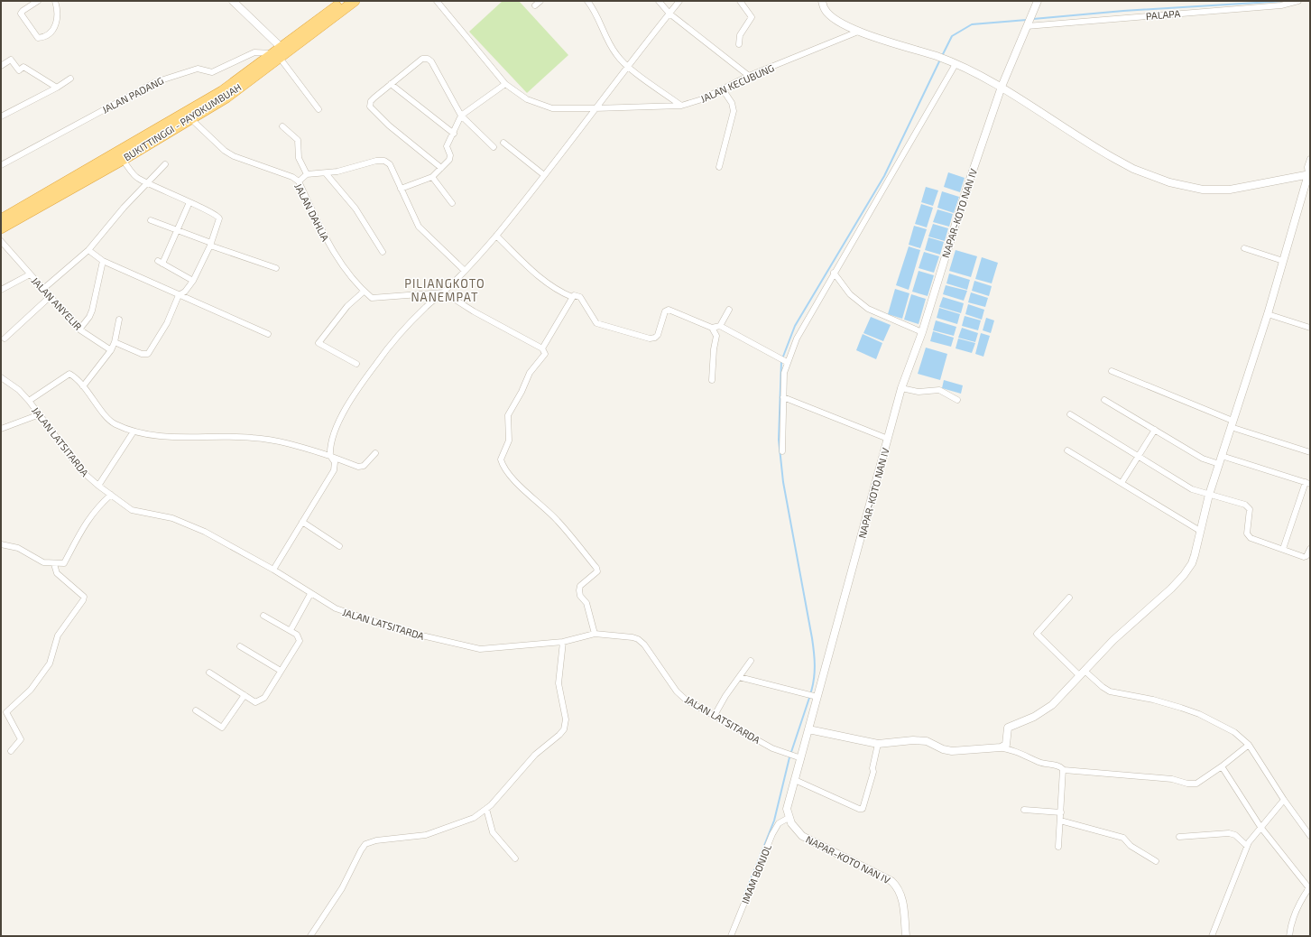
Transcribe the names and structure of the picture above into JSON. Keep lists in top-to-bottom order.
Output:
{
  "streets": {
    "highway": ["BUKITTINGGI - PAYOKUMBUAH"],
    "street": [
      "PALAPA",
      "JALAN KECUBUNG",
      "JALAN PADANG",
      "JALAN DAHLIA",
      "NAPAR-KOTO NAN IV",
      "JALAN ANYELIR",
      "JALAN LATSITARDA",
      "IMAM BONJOL"
    ]
  },
  "crossings": [
    ["PALAPA", "NAPAR-KOTO NAN IV"],
    ["JALAN PADANG", "BUKITTINGGI - PAYOKUMBUAH"],
    ["BUKITTINGGI - PAYOKUMBUAH", "JALAN DAHLIA"],
    ["NAPAR-KOTO NAN IV", "JALAN LATSITARDA"],
    ["NAPAR-KOTO NAN IV", "IMAM BONJOL"]
  ],
  "districts": ["PILIANGKOTO NANEMPAT"]
}
